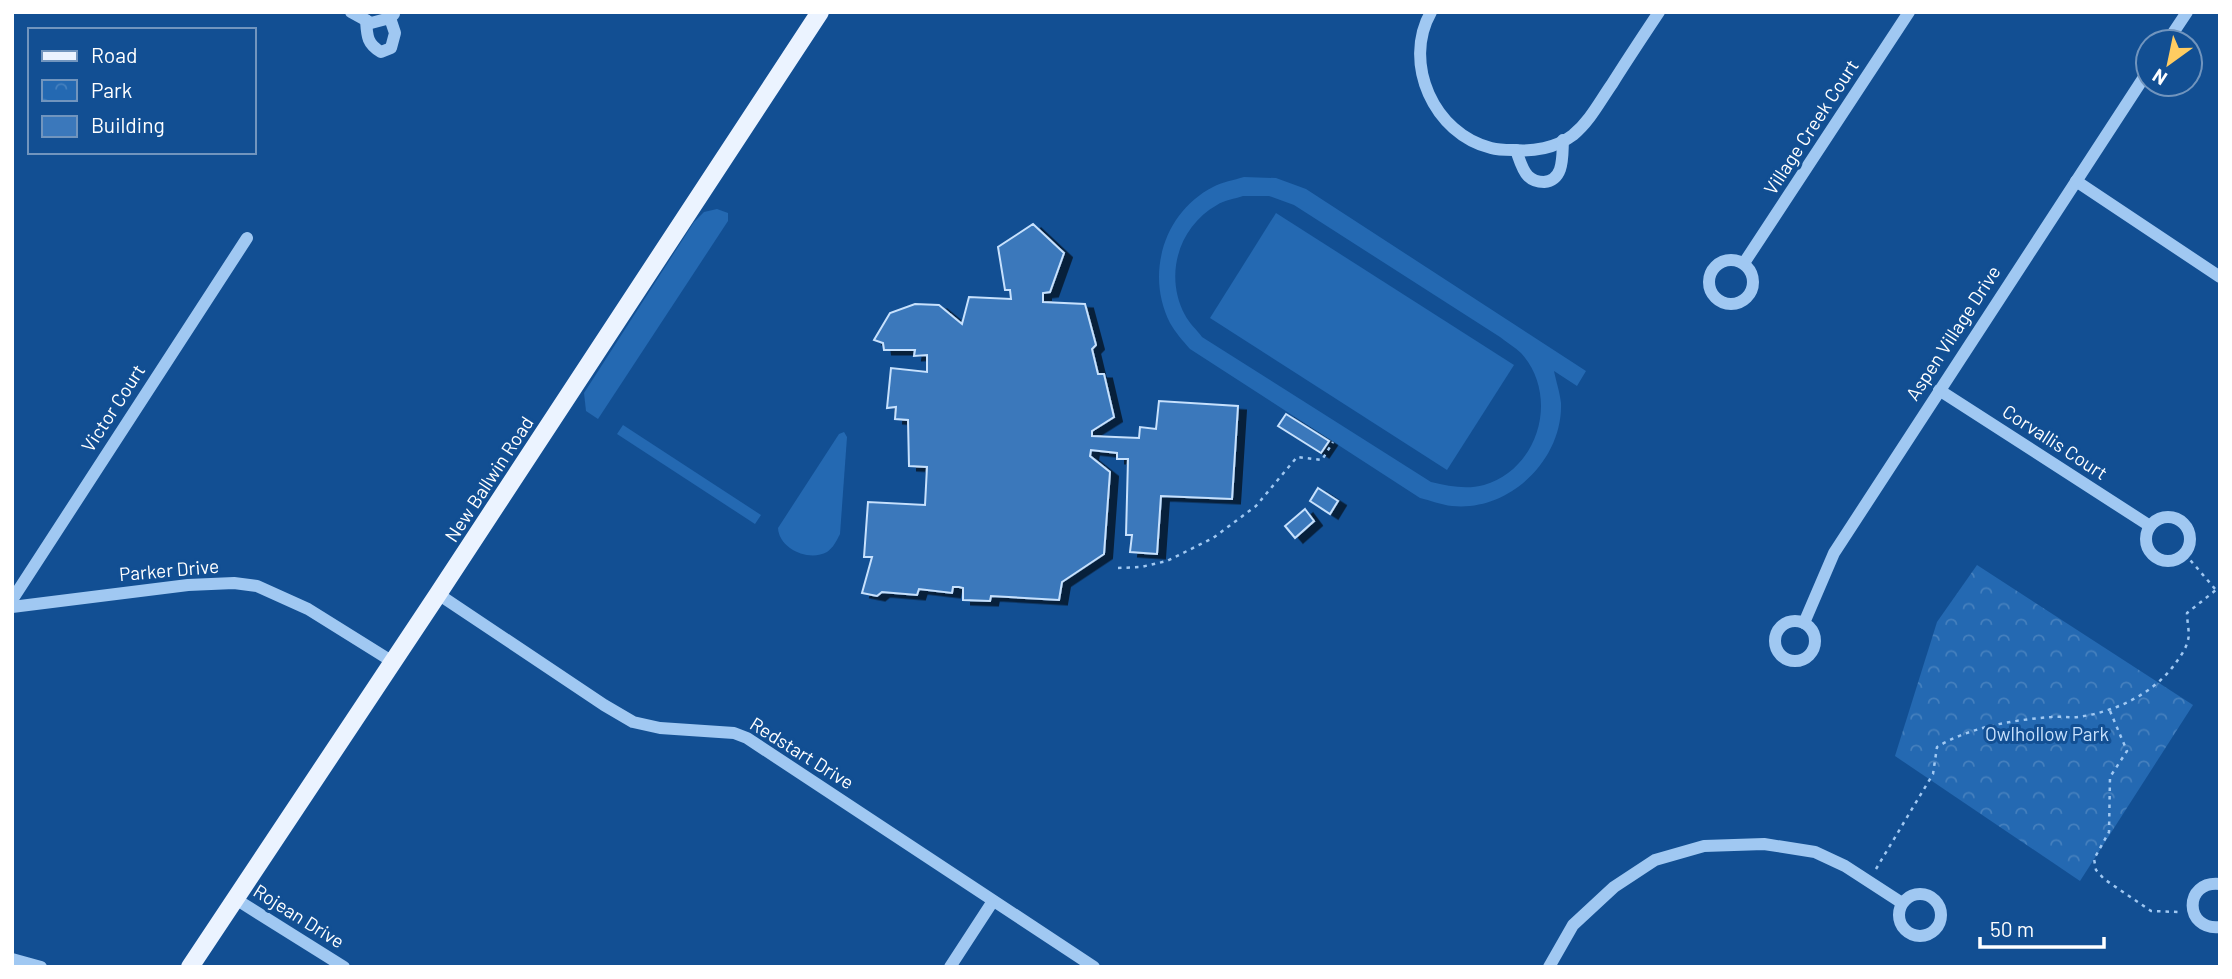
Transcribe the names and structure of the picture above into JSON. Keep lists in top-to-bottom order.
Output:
{
  "streets": {
    "main road": ["New Ballwin Road"],
    "street": [
      "Village Creek Court",
      "Aspen Village Drive",
      "Victor Court",
      "Corvallis Court",
      "Parker Drive",
      "Redstart Drive",
      "Rojean Drive"
    ]
  },
  "crossings": [
    ["Aspen Village Drive", "Corvallis Court"],
    ["New Ballwin Road", "Parker Drive"],
    ["New Ballwin Road", "Redstart Drive"],
    ["New Ballwin Road", "Rojean Drive"]
  ],
  "parks": ["Owlhollow Park"],
  "legend": ["Road", "Park", "Building"],
  "scale_bar": "50 m",
  "north": "bottom left"
}
